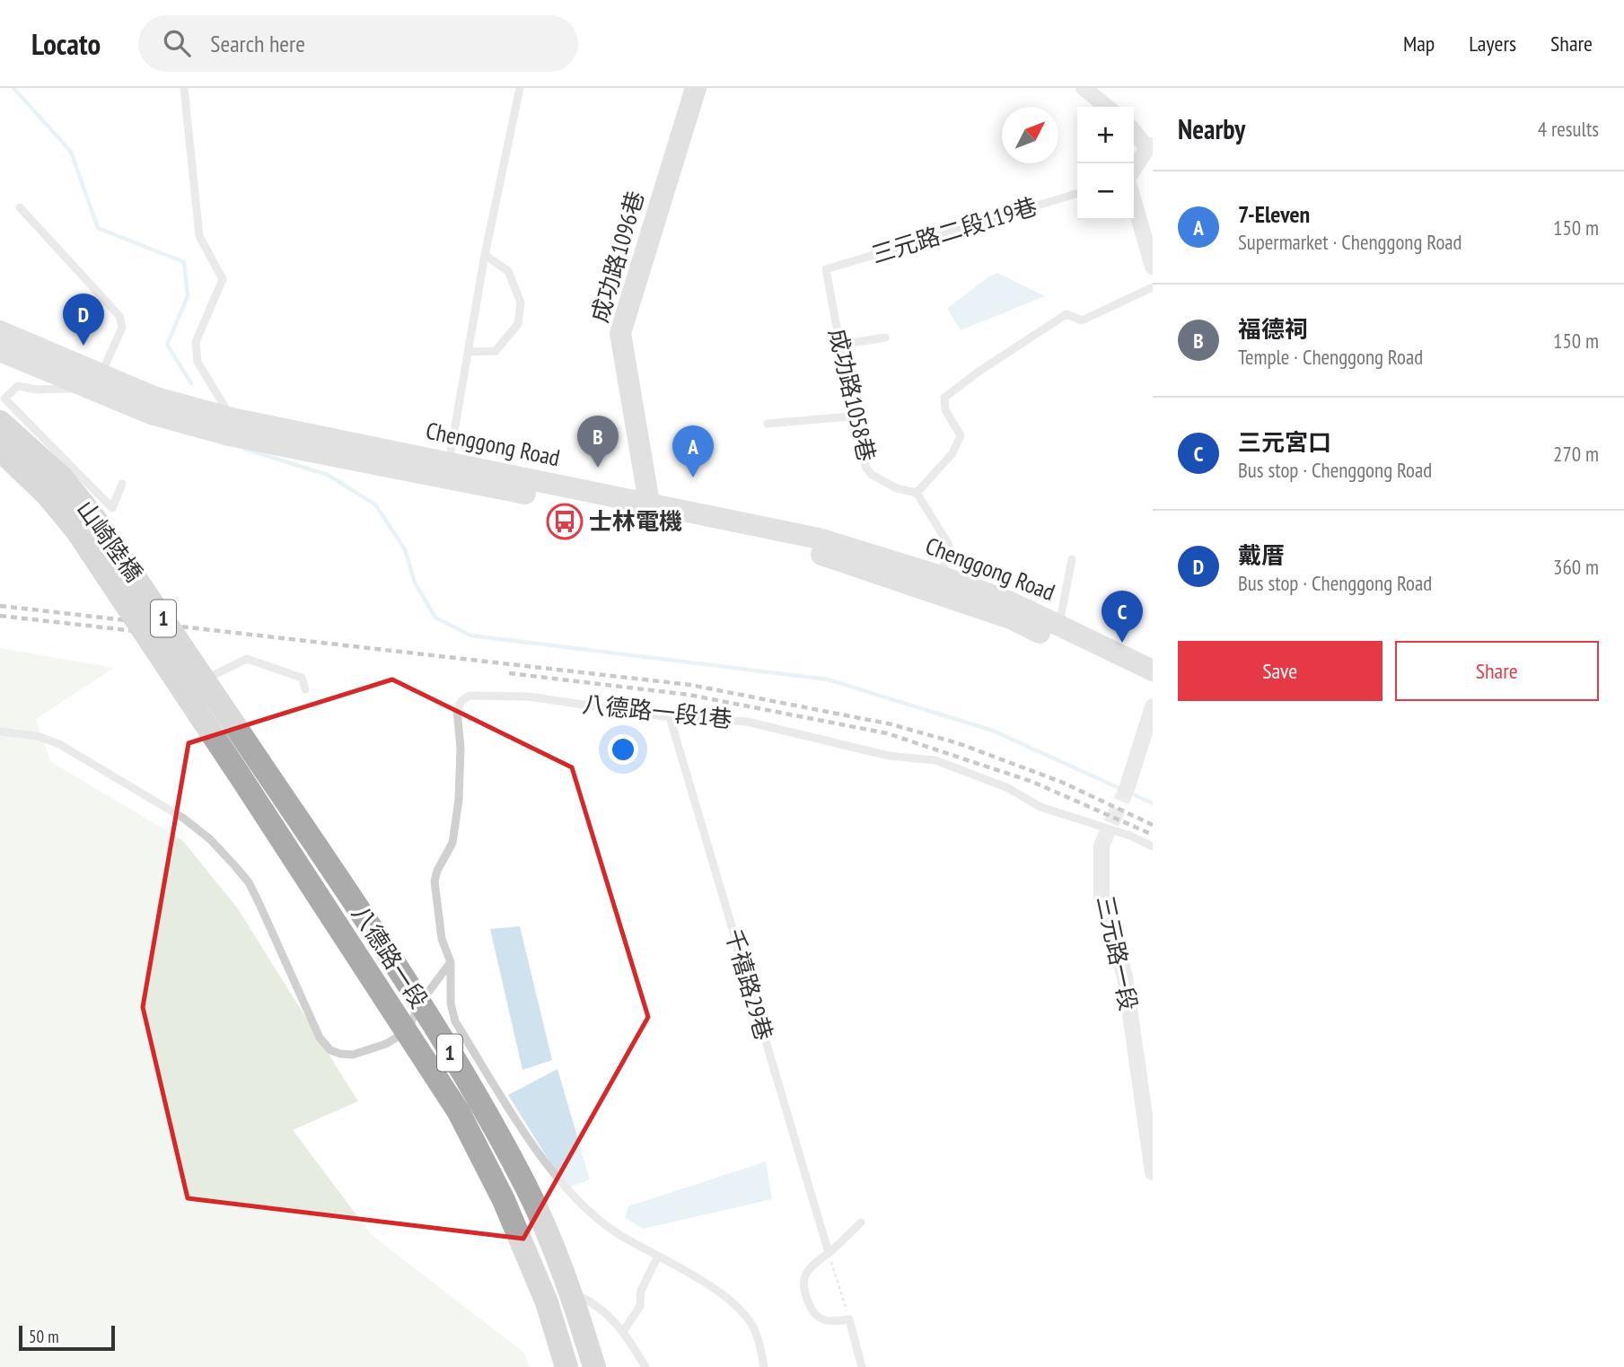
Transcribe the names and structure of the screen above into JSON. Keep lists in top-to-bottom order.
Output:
{
  "streets": {
    "main road": ["山崎陸橋", "1", "八德路一段"],
    "street": ["成功路1096巷", "Chenggong Road", "三元路一段"],
    "lane": [
      "三元路二段119巷",
      "成功路1058巷",
      "八德路一段1巷",
      "千禧路29巷"
    ]
  },
  "crossings": [
    ["三元路二段119巷", "成功路1058巷"],
    ["成功路1096巷", "Chenggong Road"],
    ["山崎陸橋", "1"],
    ["山崎陸橋", "八德路一段"],
    ["八德路一段1巷", "千禧路29巷"]
  ],
  "places": {
    "bus stop": ["士林電機"]
  },
  "scale_bar": "50 m",
  "north": "top right",
  "page": {
    "header": "Locato",
    "search": "Search here",
    "nav": ["Map", "Layers", "Share"],
    "heading": ["Nearby", "4 results"],
    "map_buttons": ["+", "−"],
    "list": [
      {
        "mark": "A",
        "name": "7-Eleven",
        "note": "Supermarket · Chenggong Road",
        "value": "150 m"
      },
      {
        "mark": "B",
        "name": "福德祠",
        "note": "Temple · Chenggong Road",
        "value": "150 m"
      },
      {
        "mark": "C",
        "name": "三元宮口",
        "note": "Bus stop · Chenggong Road",
        "value": "270 m"
      },
      {
        "mark": "D",
        "name": "戴厝",
        "note": "Bus stop · Chenggong Road",
        "value": "360 m"
      }
    ],
    "pins": [
      "D",
      "B",
      "A",
      "C"
    ],
    "buttons": ["Save", "Share"],
    "scale": "50 m"
  }
}
